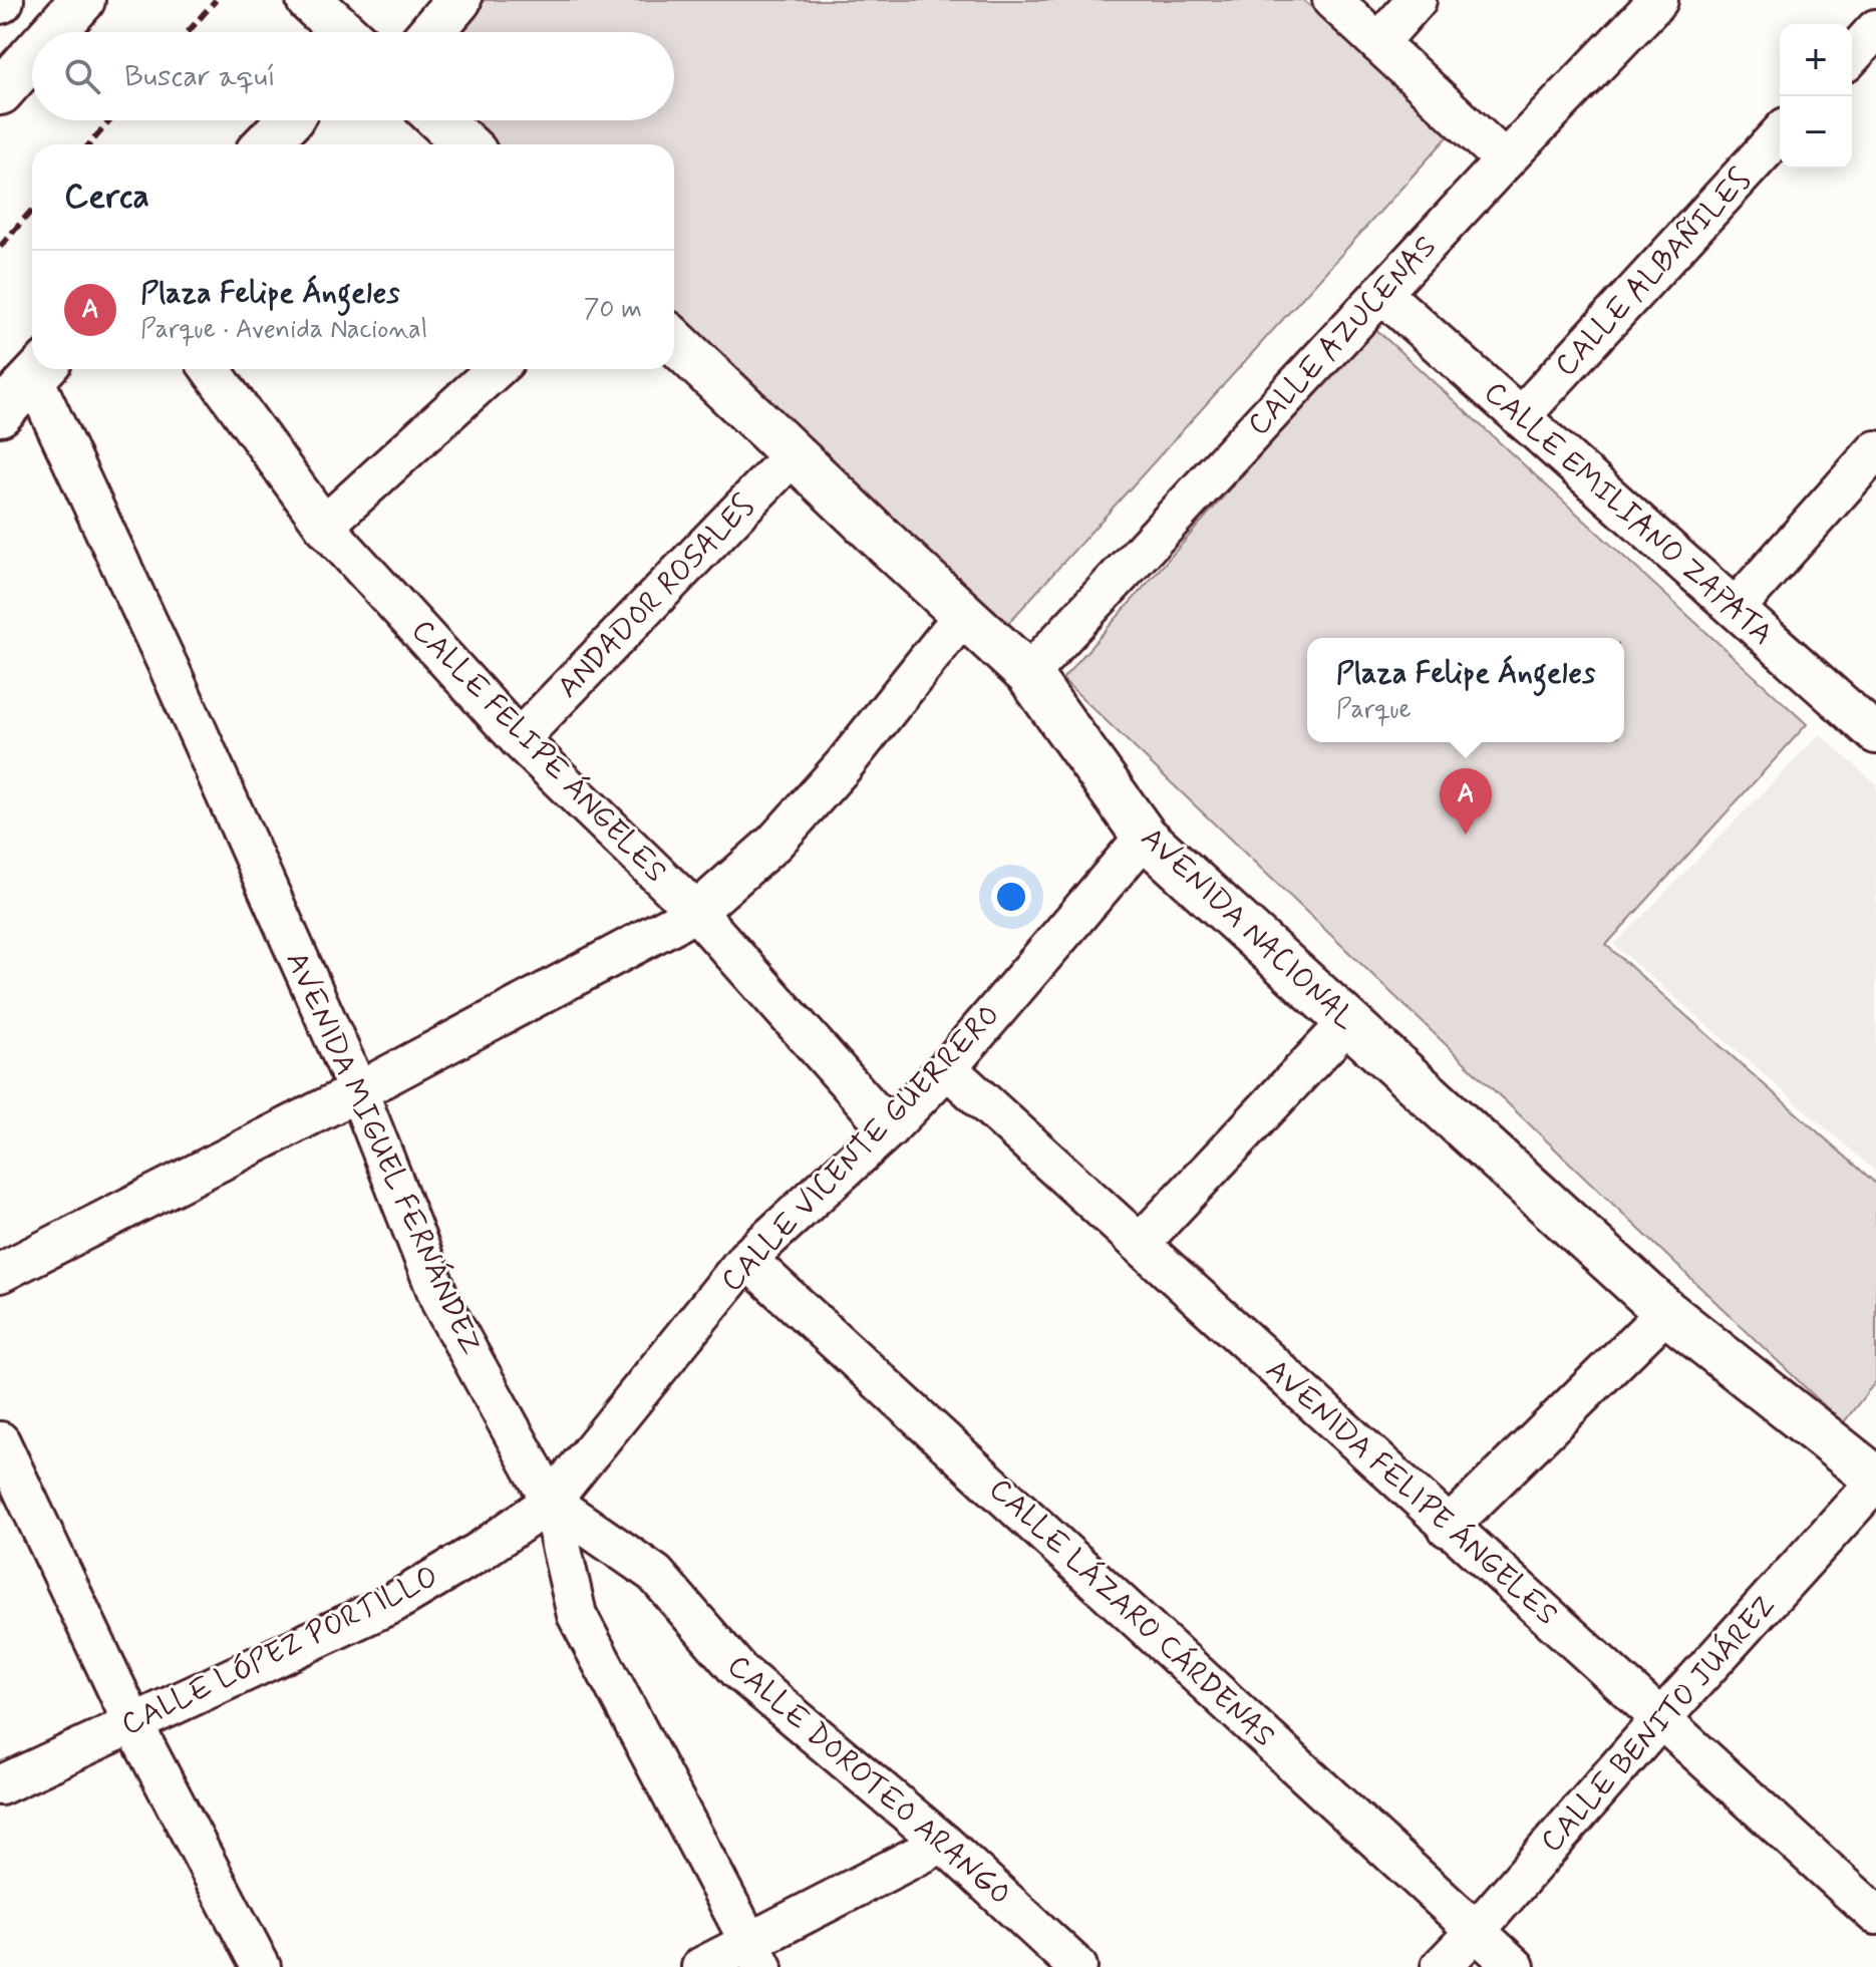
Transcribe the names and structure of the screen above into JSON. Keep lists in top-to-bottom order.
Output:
{
  "streets": {
    "street": [
      "CALLE ALBAÑILES",
      "CALLE AZUCENAS",
      "CALLE EMILIANO ZAPATA",
      "ANDADOR ROSALES",
      "CALLE FELIPE ÁNGELES",
      "AVENIDA NACIONAL",
      "CALLE VICENTE GUERRERO",
      "AVENIDA MIGUEL FERNÁNDEZ",
      "AVENIDA FELIPE ÁNGELES",
      "CALLE LÁZARO CÁRDENAS",
      "CALLE LÓPEZ PORTILLO",
      "CALLE BENITO JUÁREZ",
      "CALLE DOROTEO ARANGO"
    ]
  },
  "crossings": [
    ["CALLE ALBAÑILES", "CALLE EMILIANO ZAPATA"],
    ["CALLE AZUCENAS", "CALLE EMILIANO ZAPATA"],
    ["CALLE AZUCENAS", "AVENIDA NACIONAL"],
    ["ANDADOR ROSALES", "CALLE FELIPE ÁNGELES"],
    ["ANDADOR ROSALES", "AVENIDA NACIONAL"],
    ["CALLE FELIPE ÁNGELES", "CALLE VICENTE GUERRERO"],
    ["AVENIDA NACIONAL", "CALLE VICENTE GUERRERO"],
    ["AVENIDA NACIONAL", "CALLE BENITO JUÁREZ"],
    ["CALLE VICENTE GUERRERO", "AVENIDA MIGUEL FERNÁNDEZ"],
    ["CALLE VICENTE GUERRERO", "AVENIDA FELIPE ÁNGELES"],
    ["CALLE VICENTE GUERRERO", "CALLE LÁZARO CÁRDENAS"],
    ["CALLE VICENTE GUERRERO", "CALLE LÓPEZ PORTILLO"],
    ["CALLE VICENTE GUERRERO", "CALLE DOROTEO ARANGO"],
    ["AVENIDA MIGUEL FERNÁNDEZ", "CALLE LÓPEZ PORTILLO"],
    ["AVENIDA MIGUEL FERNÁNDEZ", "CALLE DOROTEO ARANGO"],
    ["AVENIDA FELIPE ÁNGELES", "CALLE BENITO JUÁREZ"],
    ["CALLE LÁZARO CÁRDENAS", "CALLE BENITO JUÁREZ"],
    ["CALLE LÓPEZ PORTILLO", "CALLE DOROTEO ARANGO"]
  ],
  "page": {
    "map_buttons": ["+", "−"],
    "search": "Buscar aquí",
    "heading": "Cerca",
    "list": [
      {
        "mark": "A",
        "name": "Plaza Felipe Ángeles",
        "note": "Parque · Avenida Nacional",
        "value": "70 m"
      }
    ],
    "popup": ["Plaza Felipe Ángeles", "Parque"],
    "pins": "A"
  }
}
